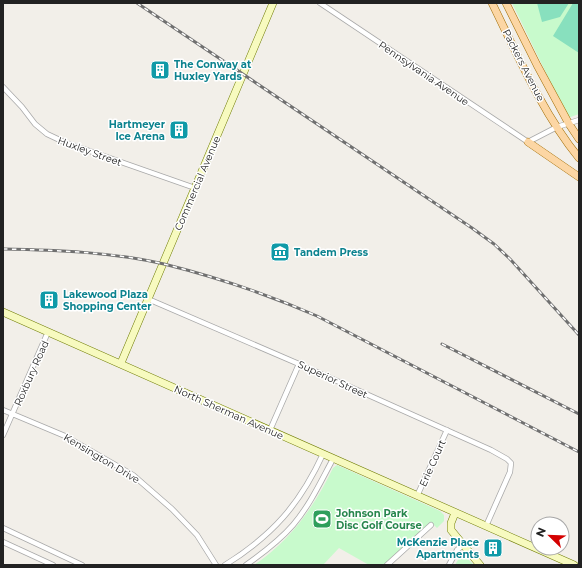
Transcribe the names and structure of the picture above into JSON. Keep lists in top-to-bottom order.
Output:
{
  "streets": {
    "main road": ["Packers Avenue"],
    "street": [
      "Pennsylvania Avenue",
      "Huxley Street",
      "Commercial Avenue",
      "Roxbury Road",
      "Superior Street",
      "North Sherman Avenue",
      "Kensington Drive",
      "Erie Court"
    ]
  },
  "crossings": [
    ["Huxley Street", "Commercial Avenue"],
    ["Commercial Avenue", "Superior Street"],
    ["Commercial Avenue", "North Sherman Avenue"],
    ["Roxbury Road", "North Sherman Avenue"],
    ["Roxbury Road", "Kensington Drive"],
    ["Superior Street", "North Sherman Avenue"],
    ["Superior Street", "Erie Court"],
    ["North Sherman Avenue", "Erie Court"]
  ],
  "places": {
    "building": [
      "The Conway at Huxley Yards",
      "Hartmeyer Ice Arena",
      "Lakewood Plaza Shopping Center",
      "McKenzie Place Apartments"
    ],
    "museum": ["Tandem Press"],
    "sports": ["Johnson Park Disc Golf Course"]
  },
  "north": "top left"
}
